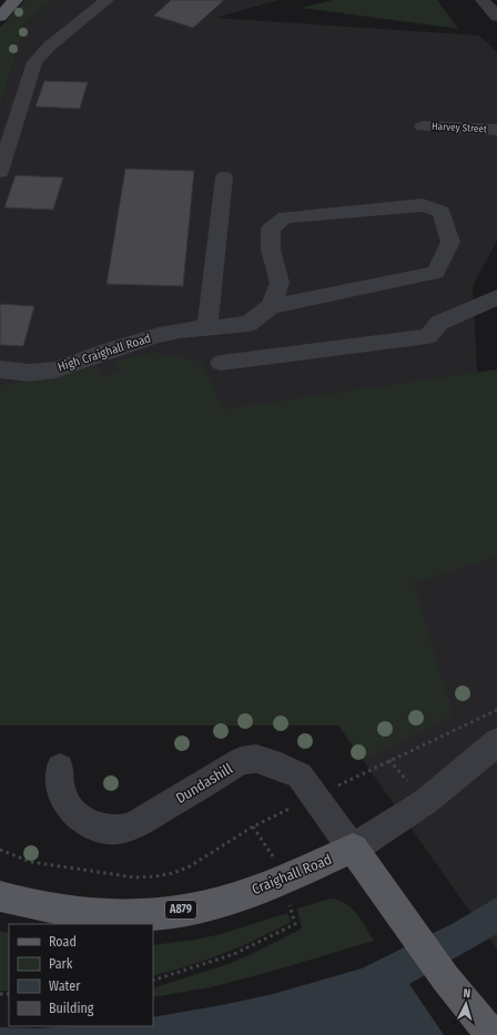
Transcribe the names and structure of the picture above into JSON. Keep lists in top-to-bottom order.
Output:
{
  "streets": {
    "main road": ["Craighall Road", "A879"],
    "street": ["Harvey Street", "High Craighall Road", "Dundashill"]
  },
  "crossings": [
    ["Dundashill", "Craighall Road"]
  ],
  "legend": [
    "Road",
    "Park",
    "Water",
    "Building"
  ],
  "north": "top"
}
